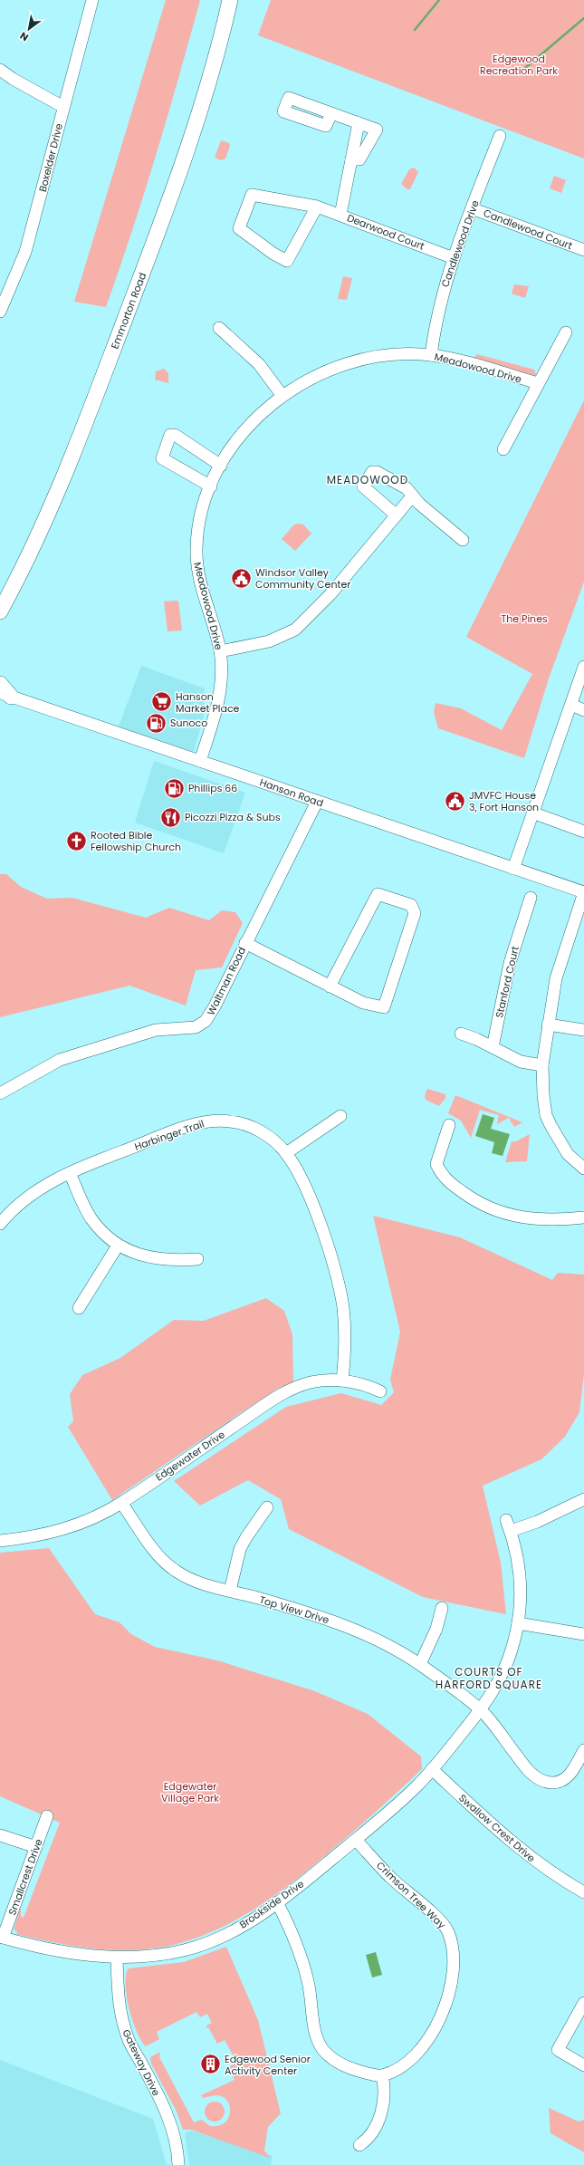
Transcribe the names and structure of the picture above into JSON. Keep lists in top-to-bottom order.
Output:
{
  "streets": {
    "main road": ["Emmorton Road"],
    "street": [
      "Boxelder Drive",
      "Candlewood Court",
      "Dearwood Court",
      "Candlewood Drive",
      "Meadowood Drive",
      "Hanson Road",
      "Waltman Road",
      "Stanford Court",
      "Harbinger Trail",
      "Edgewater Drive",
      "Top View Drive",
      "Swallow Crest Drive",
      "Smallcrest Drive",
      "Crimson Tree Way",
      "Brookside Drive",
      "Gateway Drive"
    ]
  },
  "crossings": [
    ["Candlewood Court", "Candlewood Drive"],
    ["Dearwood Court", "Candlewood Drive"],
    ["Candlewood Drive", "Meadowood Drive"],
    ["Meadowood Drive", "Hanson Road"],
    ["Hanson Road", "Waltman Road"],
    ["Harbinger Trail", "Edgewater Drive"],
    ["Edgewater Drive", "Top View Drive"],
    ["Top View Drive", "Brookside Drive"],
    ["Swallow Crest Drive", "Brookside Drive"],
    ["Smallcrest Drive", "Brookside Drive"],
    ["Crimson Tree Way", "Brookside Drive"],
    ["Brookside Drive", "Gateway Drive"]
  ],
  "districts": ["MEADOWOOD", "COURTS OF HARFORD SQUARE"],
  "parks": ["Edgewood Recreation Park", "The Pines", "Edgewater Village Park"],
  "places": {
    "public building": ["Windsor Valley Community Center", "JMVFC House 3, Fort Hanson"],
    "supermarket": ["Hanson Market Place"],
    "fuel station": ["Sunoco", "Phillips 66"],
    "restaurant": ["Picozzi Pizza & Subs"],
    "church": ["Rooted Bible Fellowship Church"],
    "building": ["Edgewood Senior Activity Center"]
  },
  "north": "bottom left"
}
